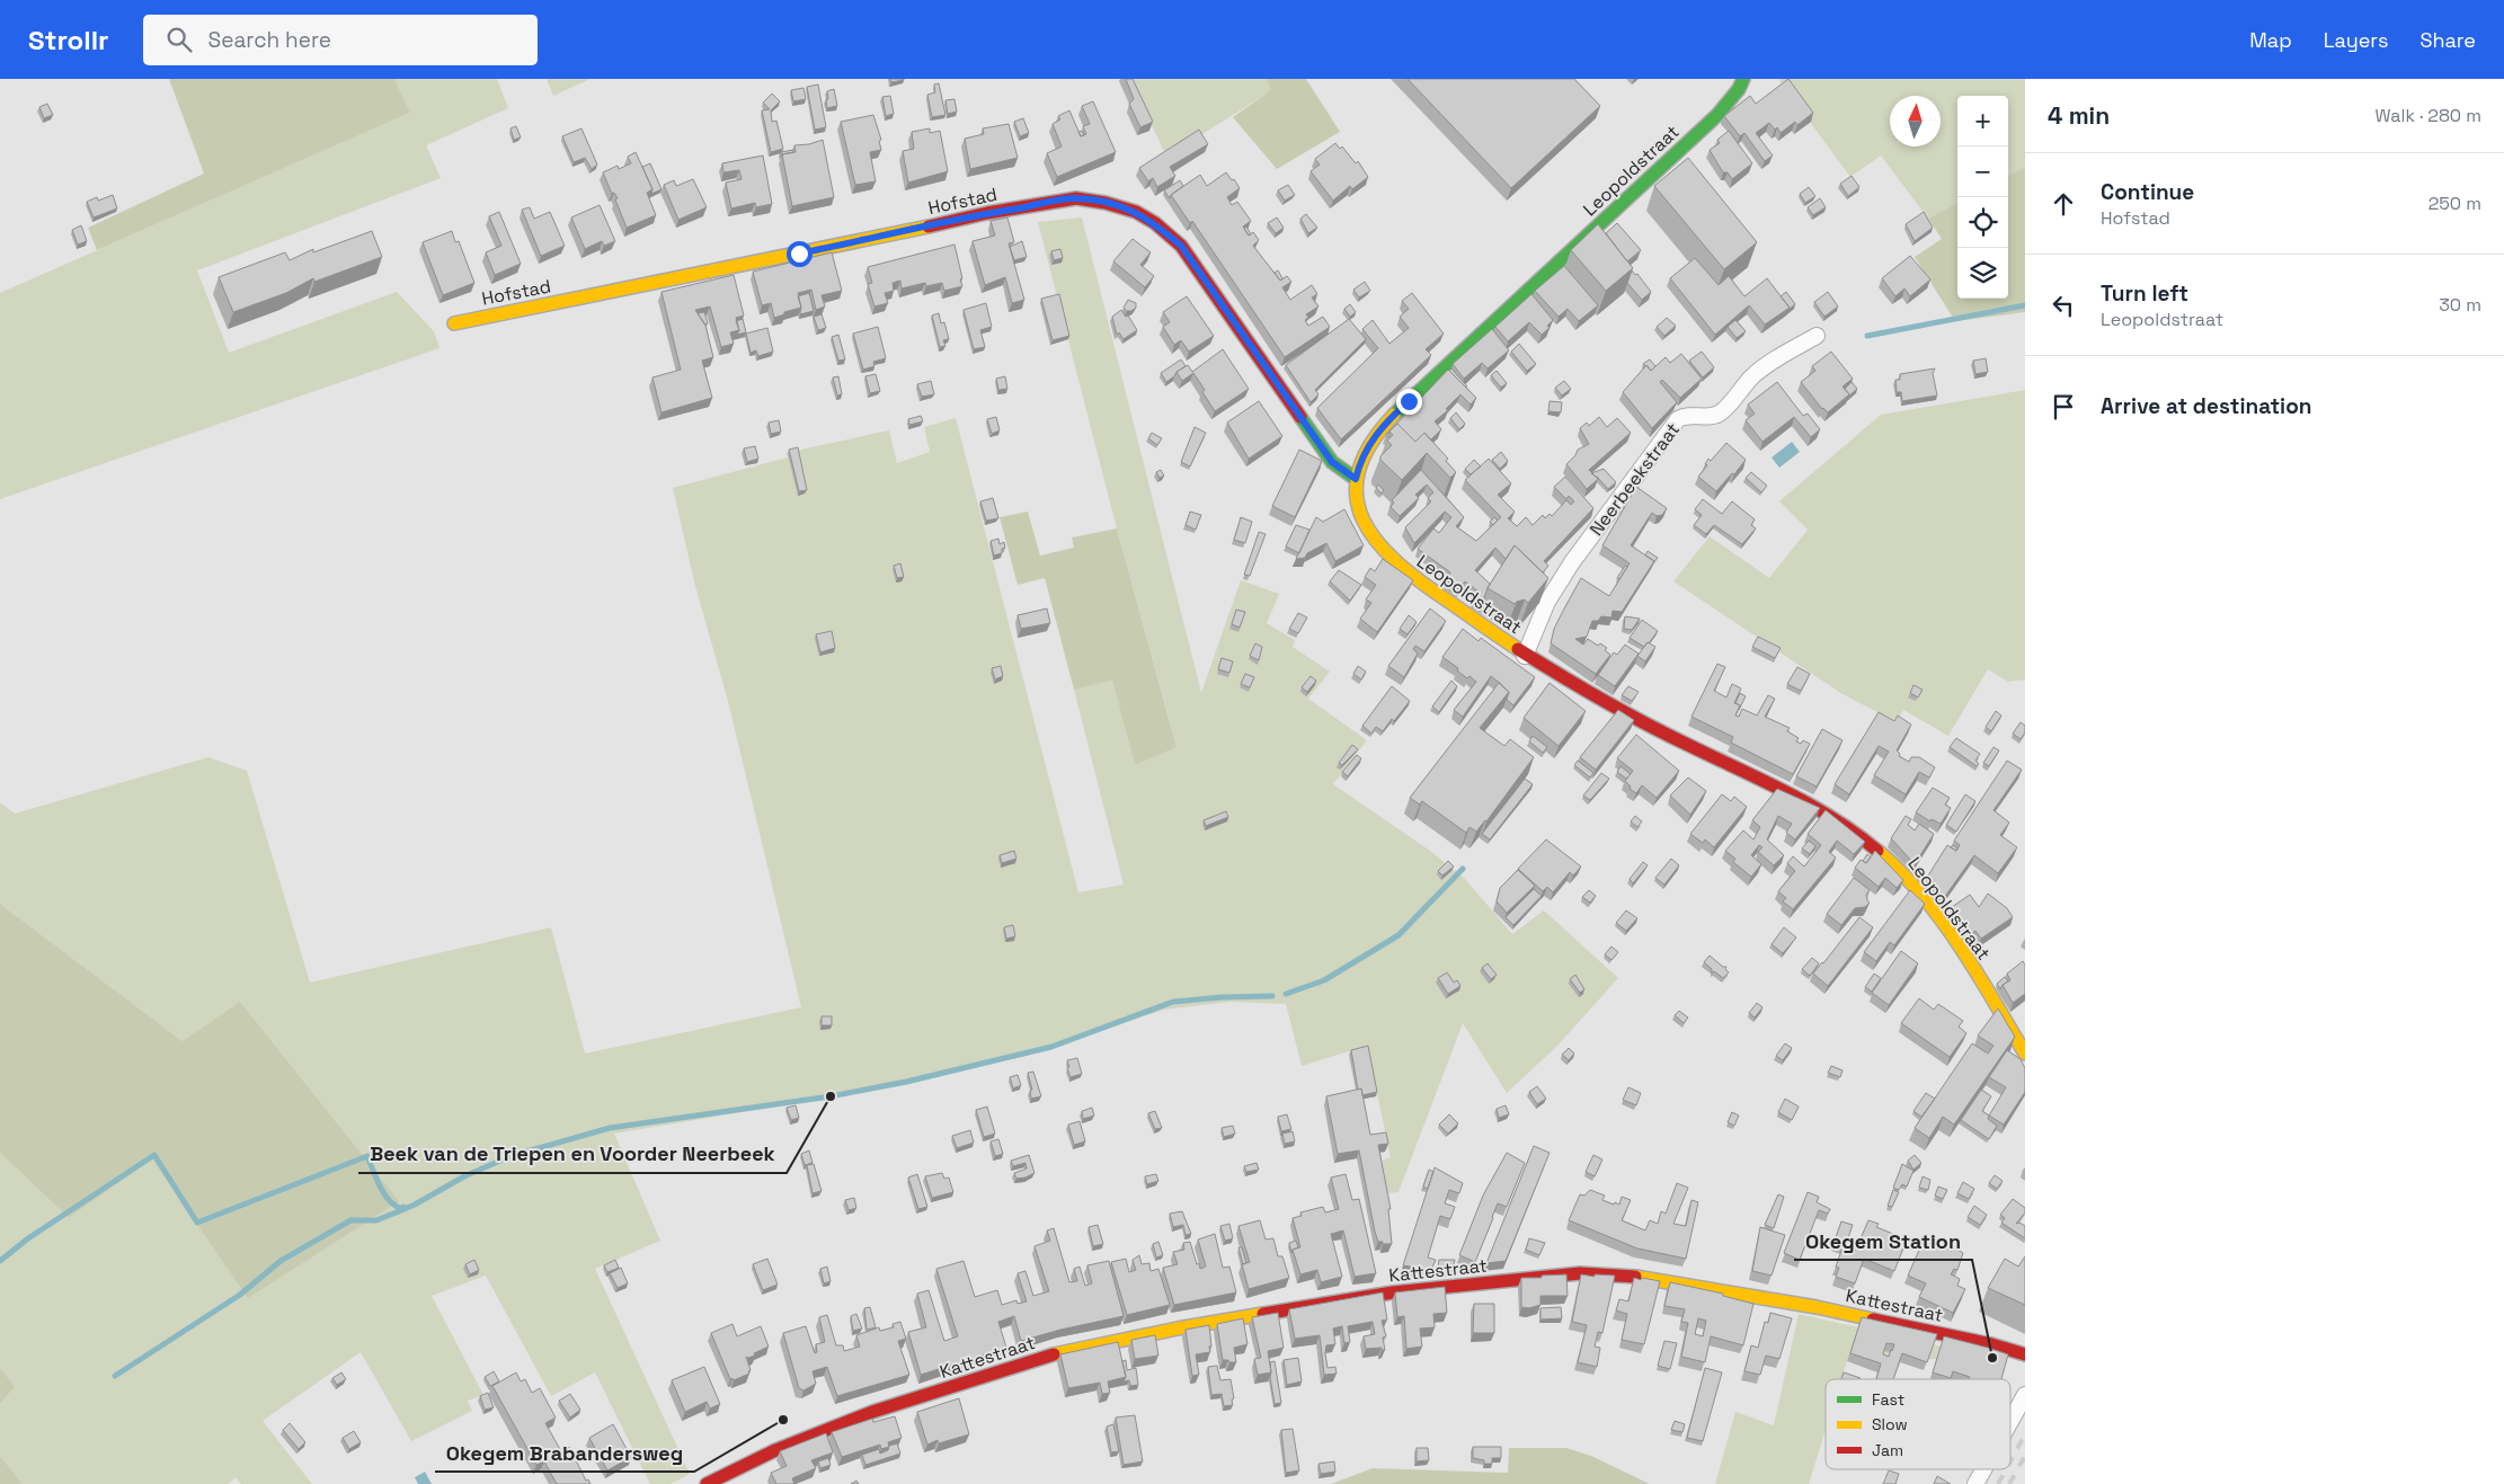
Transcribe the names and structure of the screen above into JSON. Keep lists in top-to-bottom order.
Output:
{
  "streets": {
    "street": [
      "Leopoldstraat",
      "Hofstad",
      "Neerbeekstraat",
      "Kattestraat"
    ]
  },
  "crossings": [
    ["Leopoldstraat", "Hofstad"],
    ["Leopoldstraat", "Neerbeekstraat"]
  ],
  "places": ["Beek van de Triepen en Voorder Neerbeek", "Okegem Station", "Okegem Brabandersweg"],
  "legend": ["Fast", "Slow", "Jam"],
  "north": "top",
  "page": {
    "header": "Strollr",
    "search": "Search here",
    "nav": ["Map", "Layers", "Share"],
    "heading": ["4 min", "Walk · 280 m"],
    "map_buttons": ["+", "−"],
    "list": [
      ["Continue", "Hofstad", "250 m"],
      ["Turn left", "Leopoldstraat", "30 m"],
      "Arrive at destination"
    ]
  }
}
